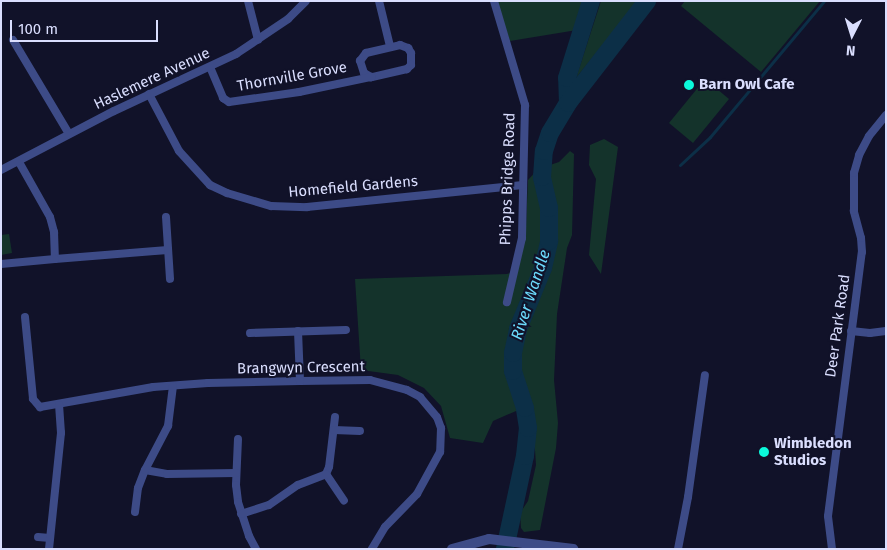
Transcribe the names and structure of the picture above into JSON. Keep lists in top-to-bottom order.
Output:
{
  "streets": {
    "street": [
      "Thornville Grove",
      "Haslemere Avenue",
      "Phipps Bridge Road",
      "Homefield Gardens",
      "Deer Park Road",
      "Brangwyn Crescent"
    ]
  },
  "crossings": [
    ["Thornville Grove", "Haslemere Avenue"],
    ["Haslemere Avenue", "Homefield Gardens"],
    ["Phipps Bridge Road", "Homefield Gardens"]
  ],
  "water": ["River Wandle"],
  "places": ["Barn Owl Cafe", "Wimbledon Studios"],
  "scale_bar": "100 m",
  "north": "bottom"
}
